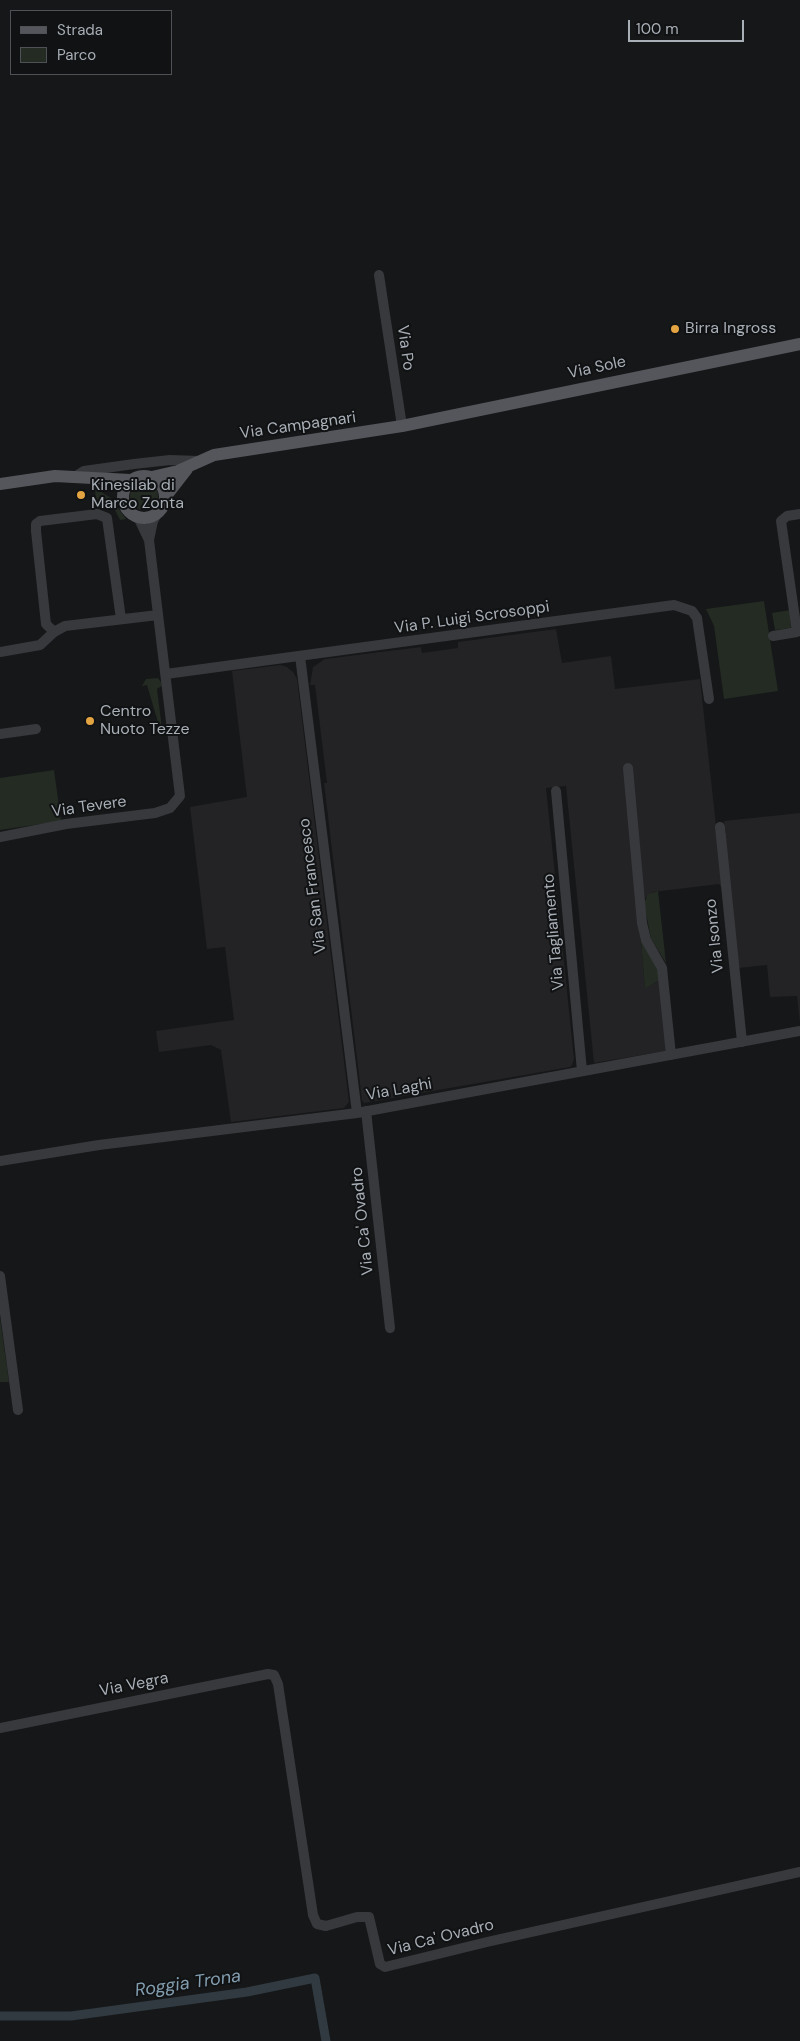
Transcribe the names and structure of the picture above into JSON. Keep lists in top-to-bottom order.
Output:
{
  "streets": {
    "main road": ["Via Sole", "Via Campagnari"],
    "street": [
      "Via Po",
      "Via P. Luigi Scrosoppi",
      "Via Tevere",
      "Via San Francesco",
      "Via Tagliamento",
      "Via Isonzo",
      "Via Laghi",
      "Via Ca' Ovadro",
      "Via Vegra"
    ]
  },
  "crossings": [
    ["Via Po", "Via Sole"],
    ["Via Po", "Via Campagnari"],
    ["Via Sole", "Via Campagnari"],
    ["Via P. Luigi Scrosoppi", "Via Tevere"],
    ["Via P. Luigi Scrosoppi", "Via San Francesco"],
    ["Via San Francesco", "Via Laghi"],
    ["Via San Francesco", "Via Ca' Ovadro"],
    ["Via Tagliamento", "Via Laghi"],
    ["Via Isonzo", "Via Laghi"],
    ["Via Laghi", "Via Ca' Ovadro"],
    ["Via Ca' Ovadro", "Via Vegra"]
  ],
  "water": ["Roggia Trona"],
  "places": ["Birra Ingross", "Kinesilab di Marco Zonta", "Centro Nuoto Tezze"],
  "legend": ["Strada", "Parco"],
  "scale_bar": "100 m"
}
